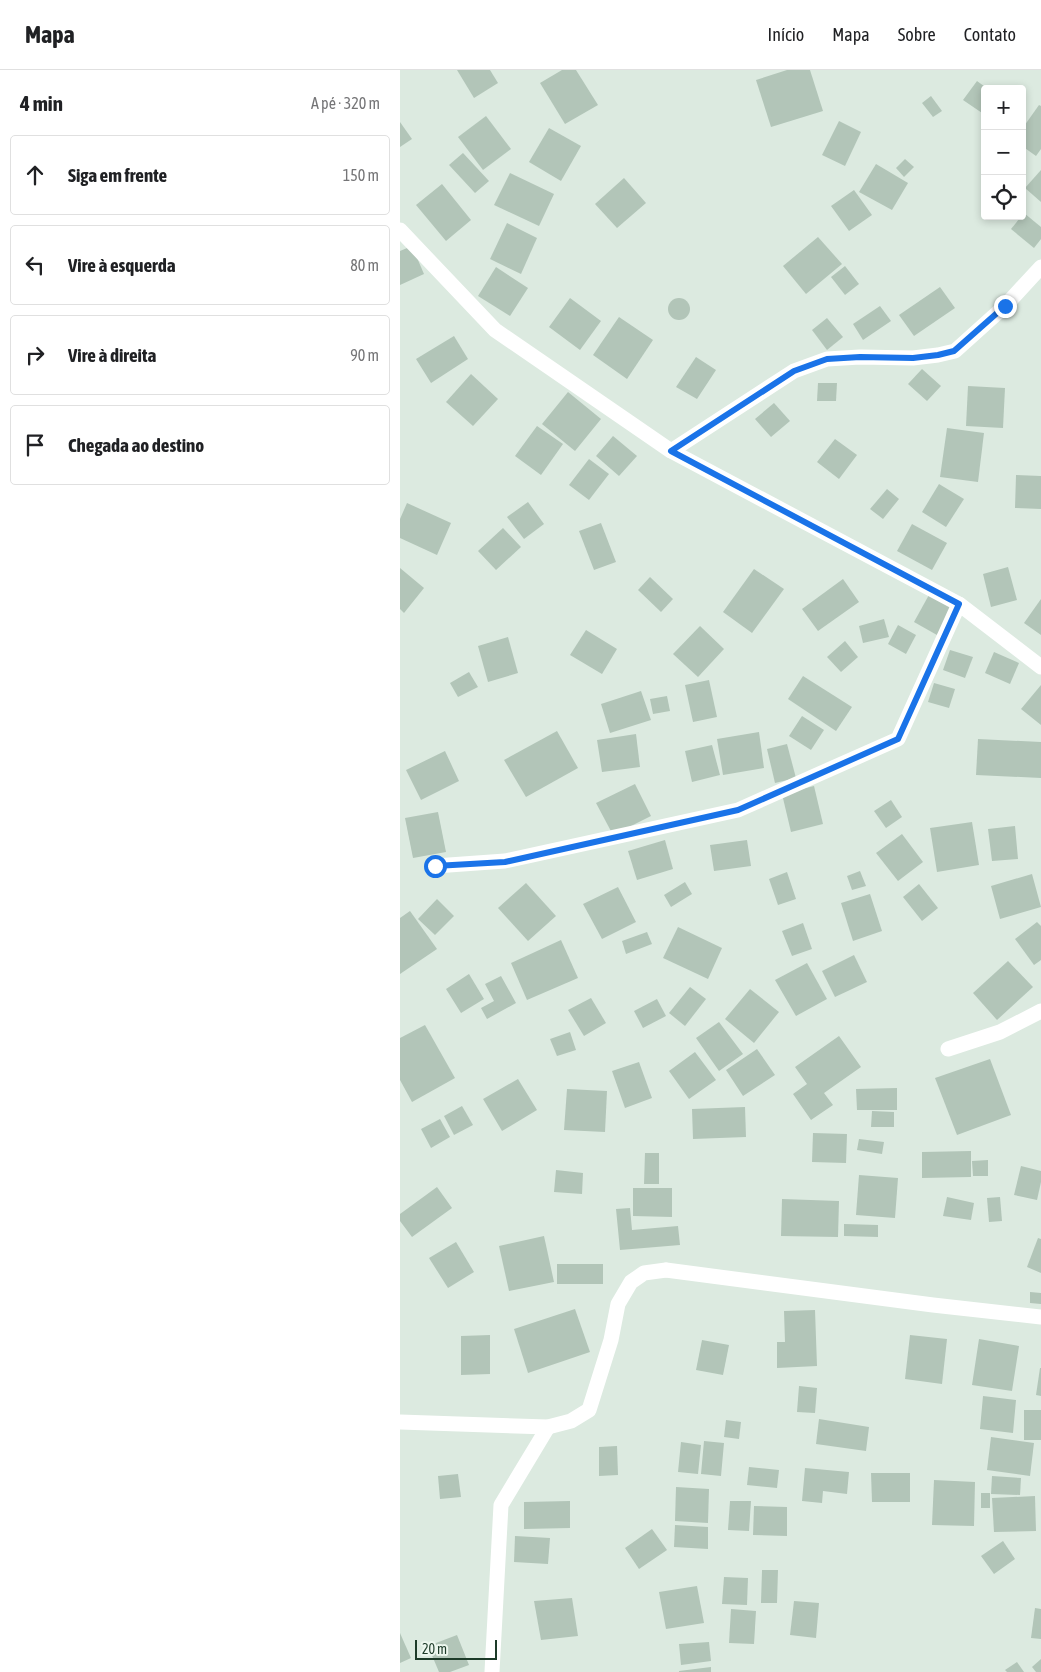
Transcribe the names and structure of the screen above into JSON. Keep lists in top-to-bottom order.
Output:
{
  "scale_bar": "20 m",
  "page": {
    "header": "Mapa",
    "nav": [
      "Início",
      "Mapa",
      "Sobre",
      "Contato"
    ],
    "heading": ["4 min", "A pé · 320 m"],
    "map_buttons": ["+", "−"],
    "list": [
      ["Siga em frente", "150 m"],
      ["Vire à esquerda", "80 m"],
      ["Vire à direita", "90 m"],
      "Chegada ao destino"
    ],
    "scale": "20 m"
  }
}
